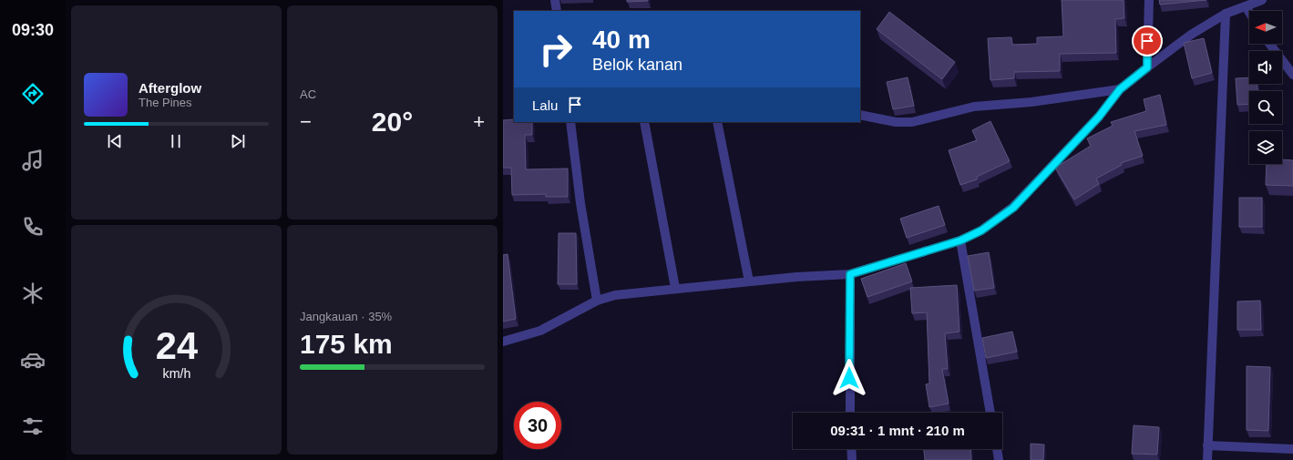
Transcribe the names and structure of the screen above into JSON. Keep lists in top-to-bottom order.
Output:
{
  "north": "left",
  "page": {
    "tabs": "09:30",
    "tile": [
      "AC",
      ["Jangkauan · 35%", "175 km"]
    ],
    "turn": ["40 m", "Belok kanan"],
    "song": ["Afterglow", "The Pines"],
    "then": "Lalu",
    "heat": ["−", "20°", "+"],
    "limit": "30",
    "trip": "09:31 · 1 mnt · 210 m",
    "gauge": ["24", "km/h"]
  }
}
